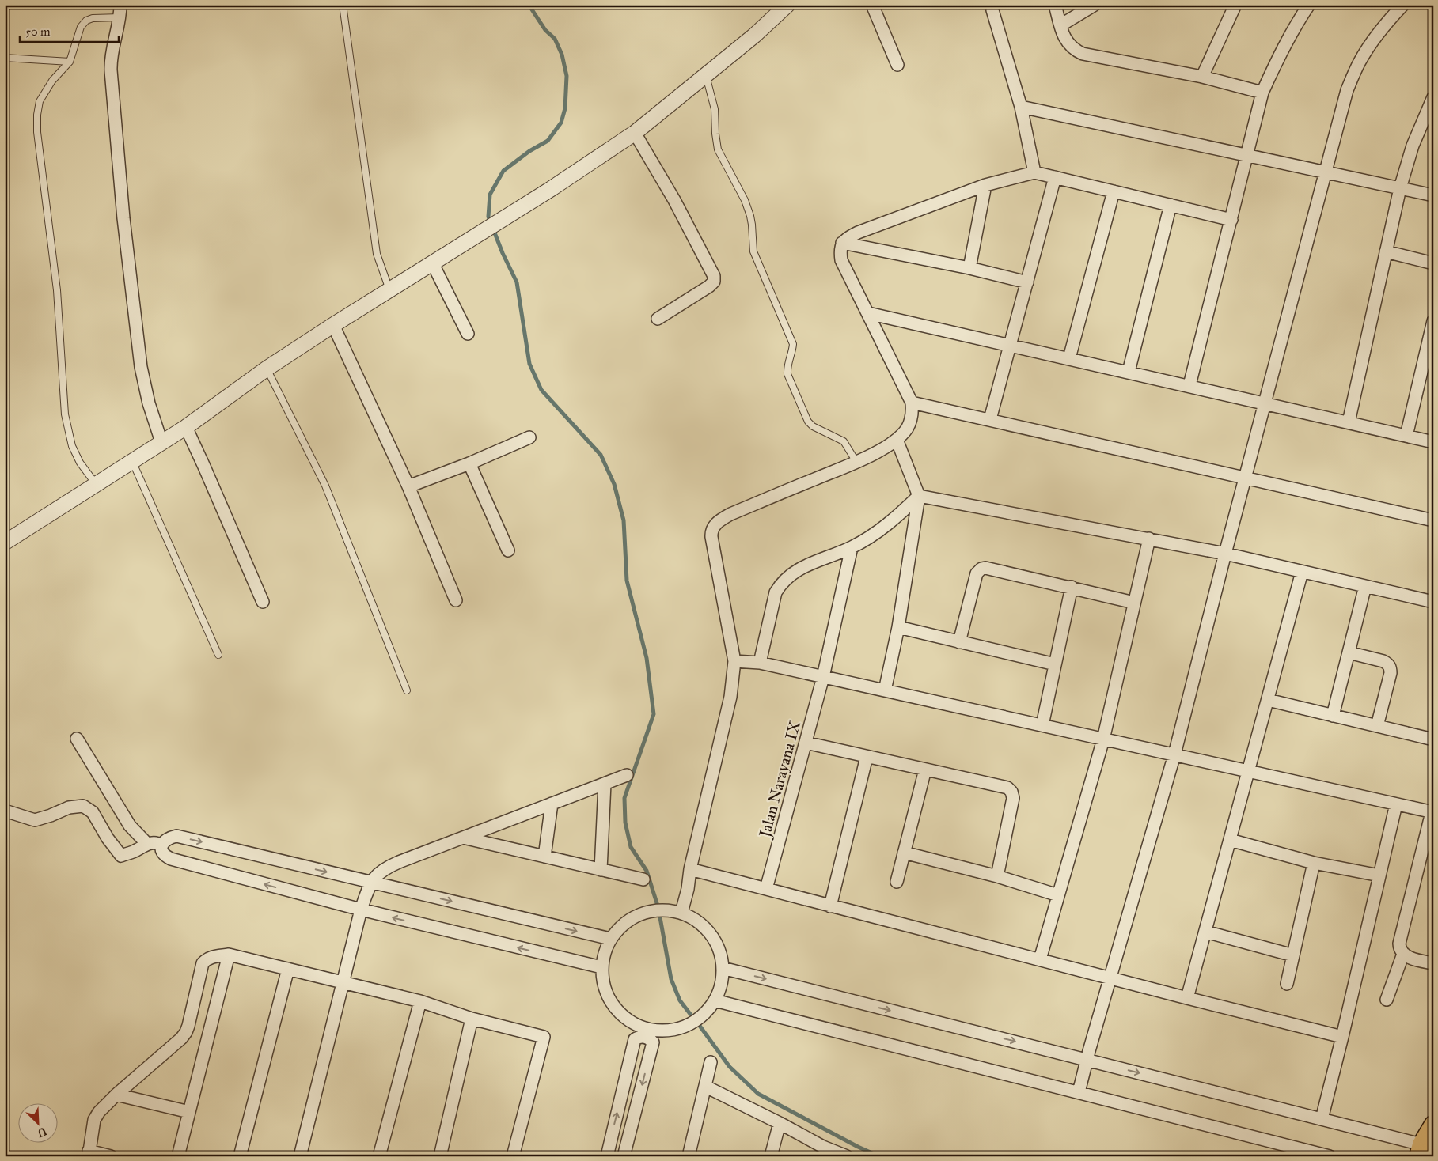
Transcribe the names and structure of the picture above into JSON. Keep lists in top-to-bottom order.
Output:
{
  "streets": {
    "street": ["Jalan Narayana IX"]
  },
  "scale_bar": "50 m",
  "north": "bottom right"
}
